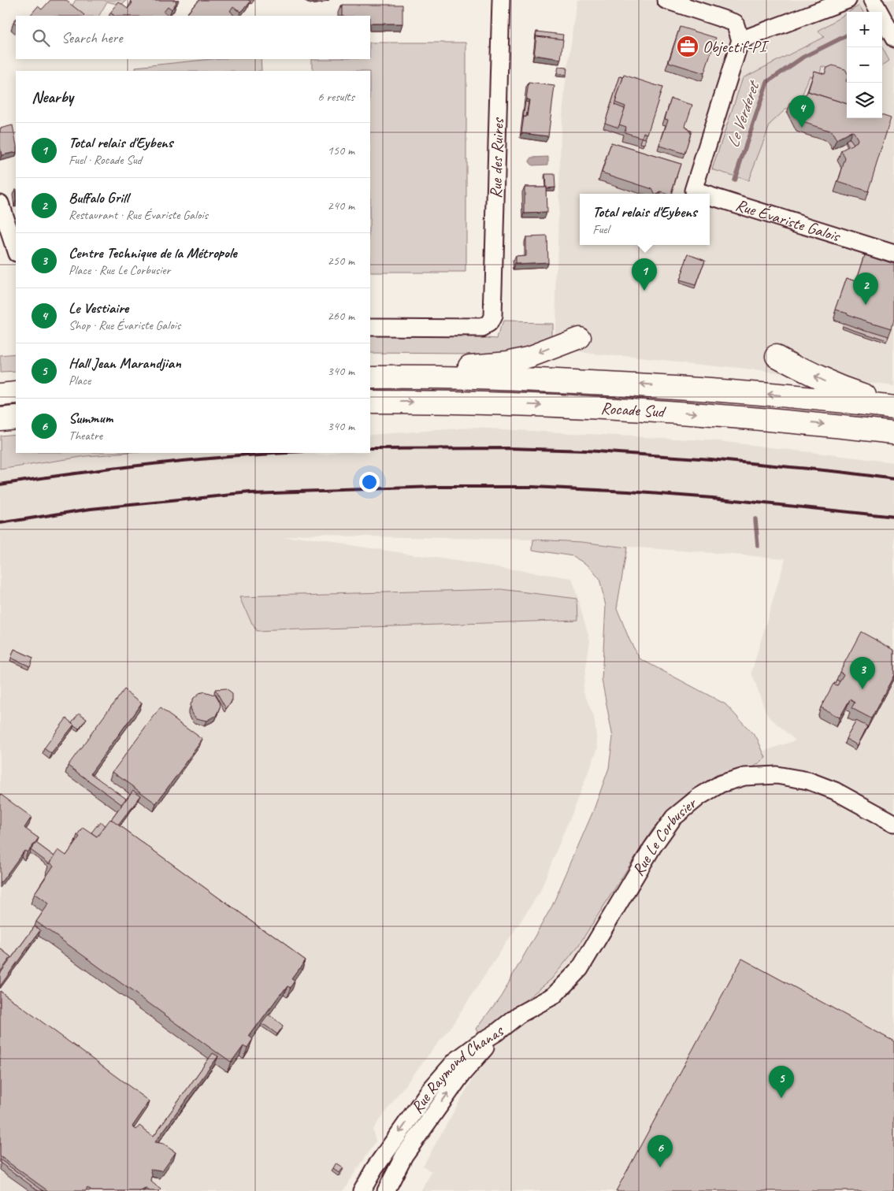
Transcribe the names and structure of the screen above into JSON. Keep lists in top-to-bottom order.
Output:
{
  "streets": {
    "highway": ["Rocade Sud"],
    "street": [
      "Rue des Ruires",
      "Rue Évariste Galois",
      "Rue Le Corbusier",
      "Rue Raymond Chanas"
    ]
  },
  "crossings": [
    ["Rue Le Corbusier", "Rue Raymond Chanas"]
  ],
  "water": ["Le Verderet"],
  "places": {
    "office": ["Objectif-PI"]
  },
  "page": {
    "map_buttons": ["+", "−"],
    "search": "Search here",
    "heading": ["Nearby", "6 results"],
    "pins": [
      "4",
      "1",
      "2",
      "3",
      "5",
      "6"
    ],
    "list": [
      {
        "mark": "1",
        "name": "Total relais d'Eybens",
        "note": "Fuel · Rocade Sud",
        "value": "150 m"
      },
      {
        "mark": "2",
        "name": "Buffalo Grill",
        "note": "Restaurant · Rue Évariste Galois",
        "value": "240 m"
      },
      {
        "mark": "3",
        "name": "Centre Technique de la Métropole",
        "note": "Place · Rue Le Corbusier",
        "value": "250 m"
      },
      {
        "mark": "4",
        "name": "Le Vestiaire",
        "note": "Shop · Rue Évariste Galois",
        "value": "260 m"
      },
      {
        "mark": "5",
        "name": "Hall Jean Marandjian",
        "note": "Place",
        "value": "340 m"
      },
      {
        "mark": "6",
        "name": "Summum",
        "note": "Theatre",
        "value": "340 m"
      }
    ],
    "popup": ["Total relais d'Eybens", "Fuel"]
  }
}
